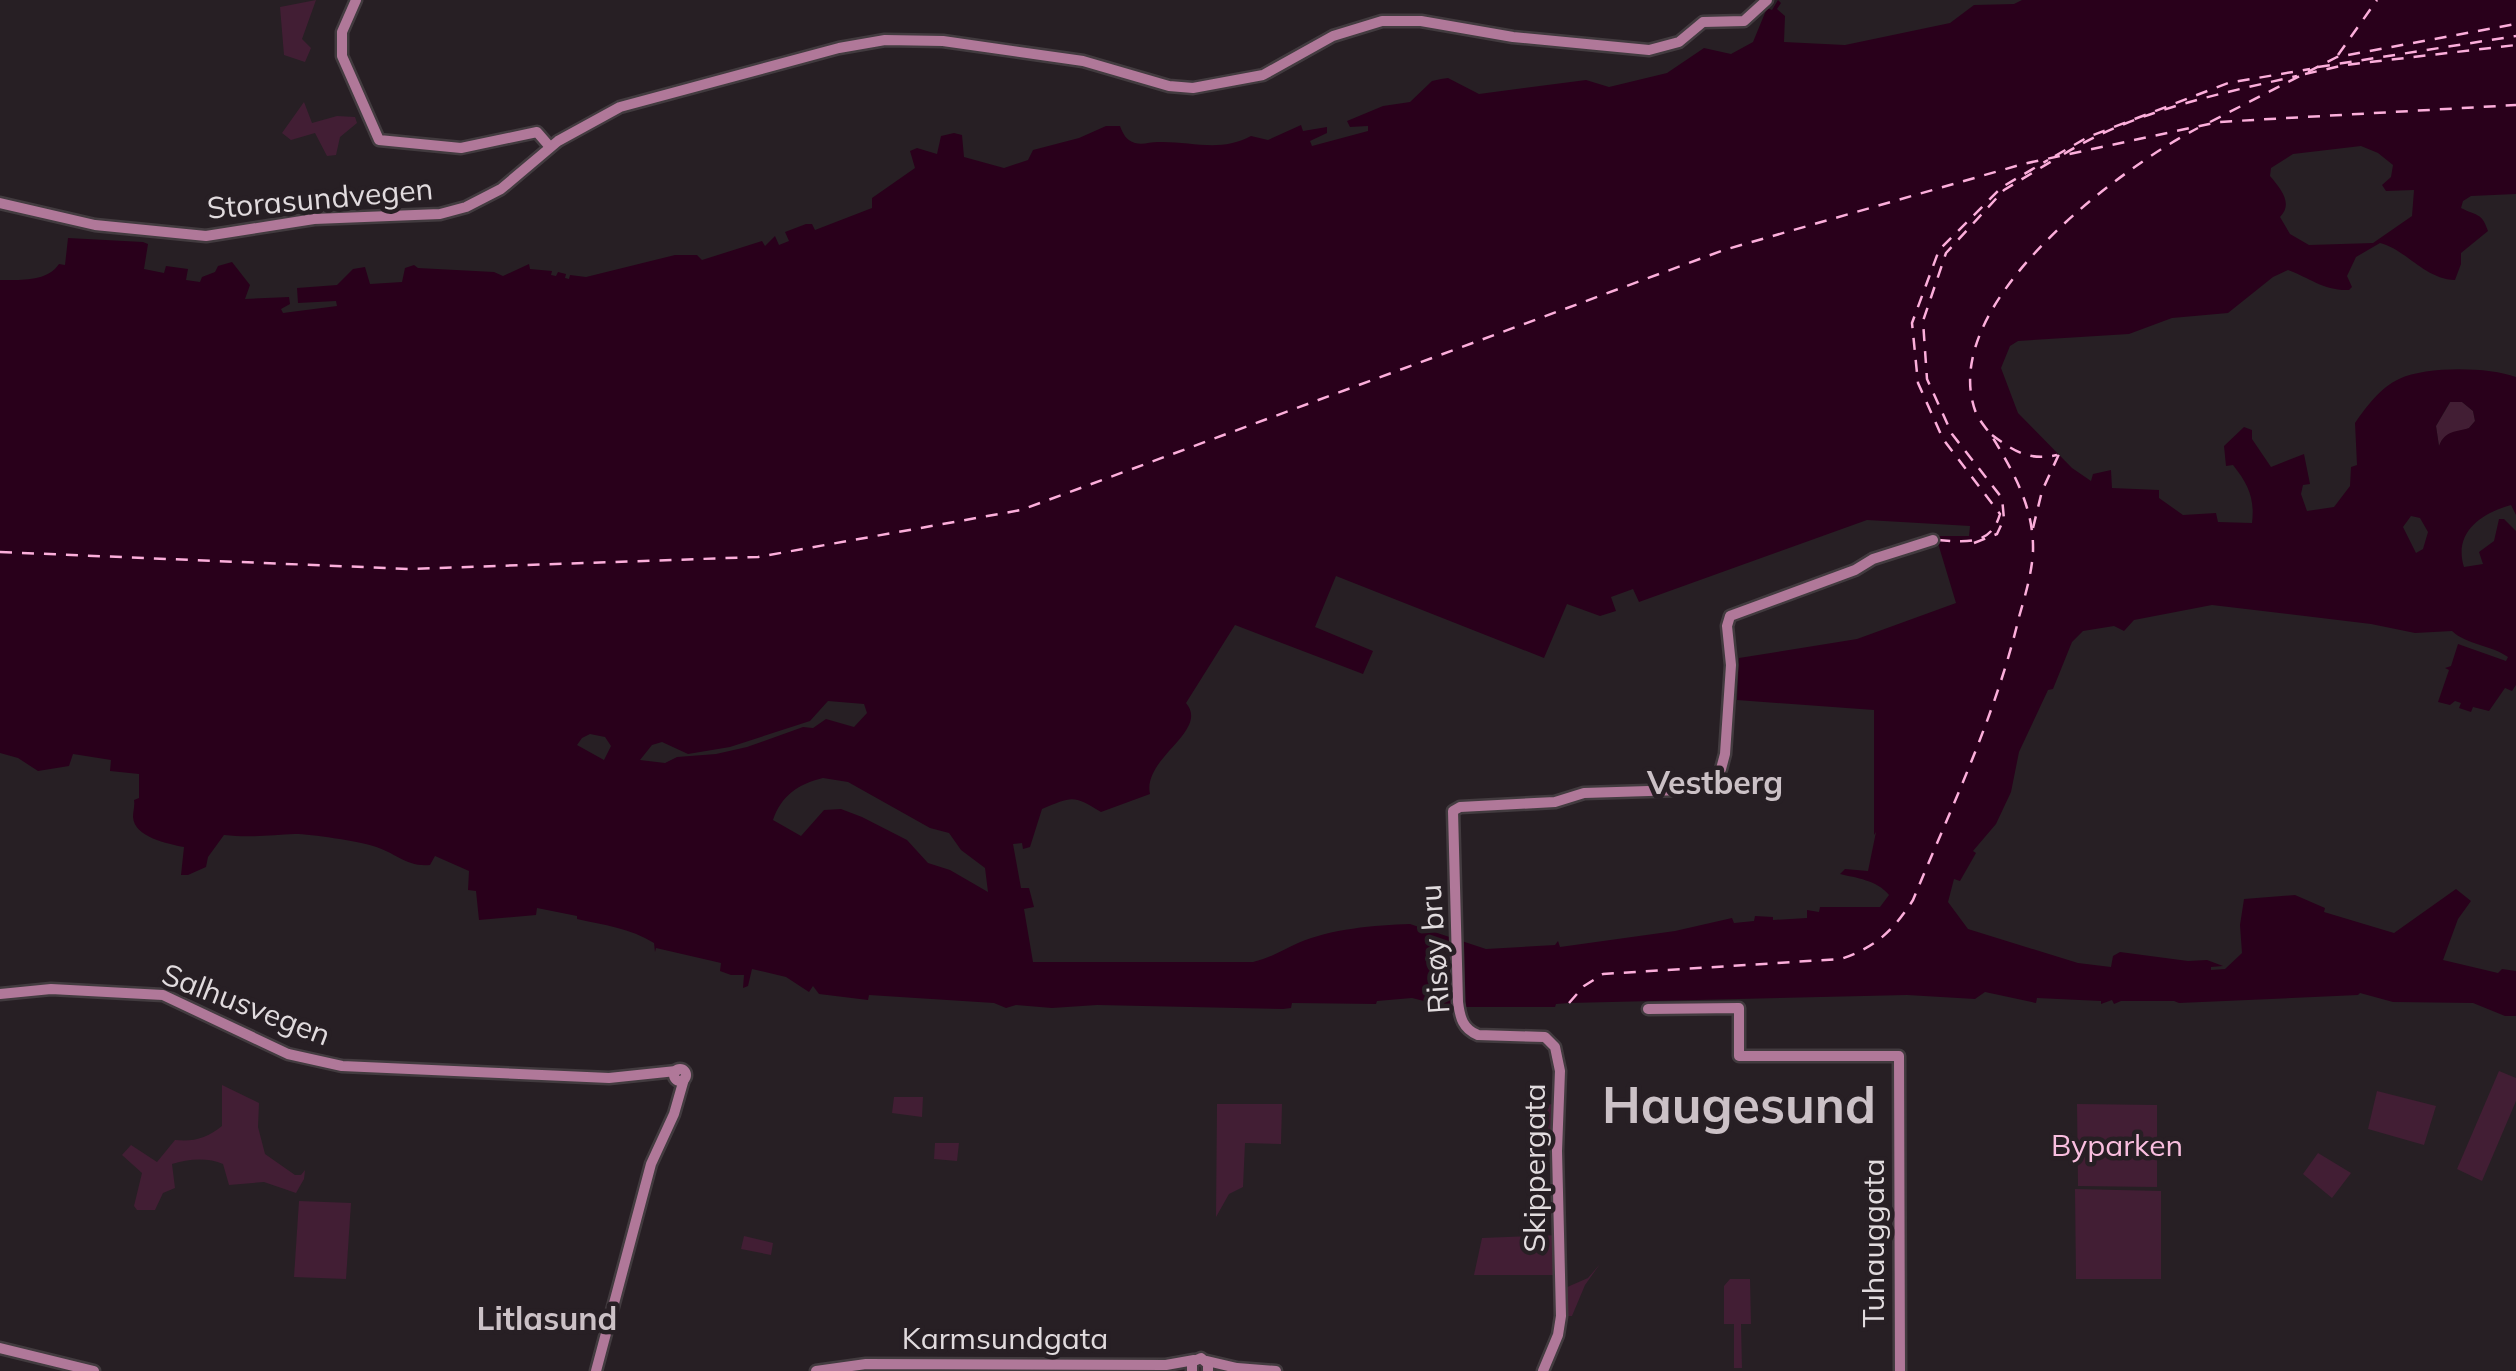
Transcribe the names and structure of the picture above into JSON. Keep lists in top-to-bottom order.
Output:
{
  "streets": {
    "main road": [
      "Storasundvegen",
      "Risøy bru",
      "Salhusvegen",
      "Skippergata",
      "Tuhauggata",
      "Karmsundgata"
    ]
  },
  "crossings": [
    ["Risøy bru", "Skippergata"]
  ],
  "districts": ["Vestberg", "Haugesund", "Litlasund"],
  "parks": ["Byparken"]
}
